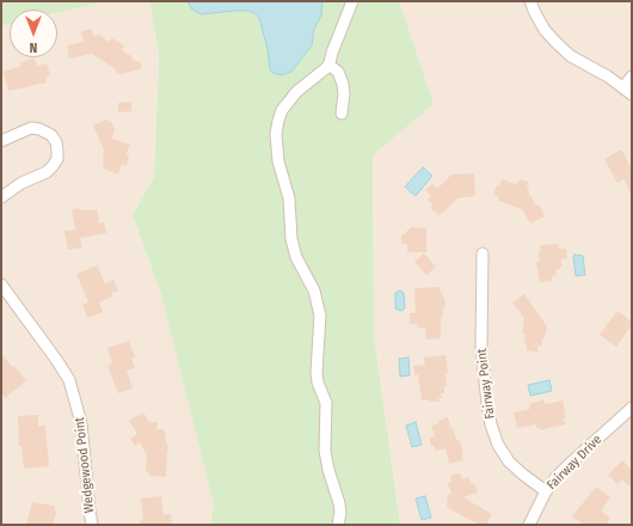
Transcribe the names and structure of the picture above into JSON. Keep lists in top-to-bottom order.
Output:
{
  "streets": {
    "street": ["Fairway Point", "Fairway Drive", "Wedgewood Point"]
  },
  "crossings": [
    ["Fairway Point", "Fairway Drive"]
  ],
  "north": "bottom"
}
